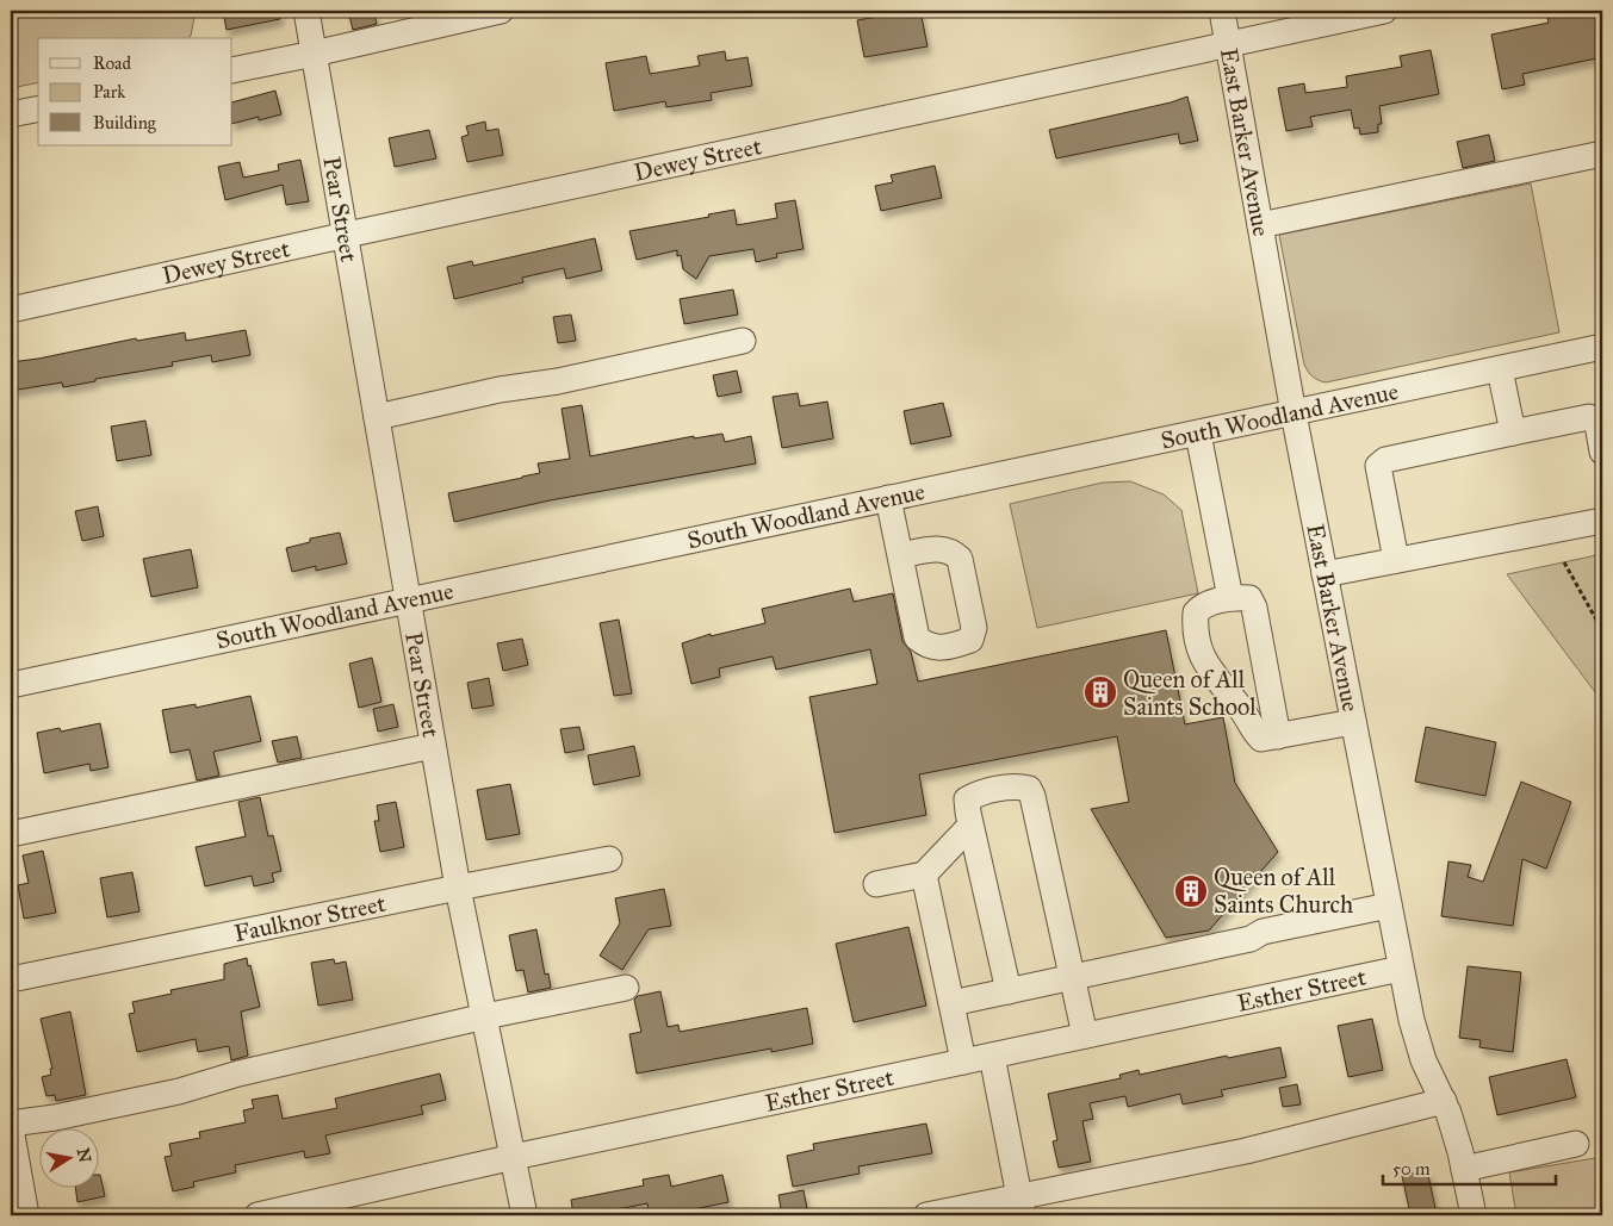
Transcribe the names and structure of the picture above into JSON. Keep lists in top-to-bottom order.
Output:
{
  "streets": {
    "street": [
      "East Barker Avenue",
      "Dewey Street",
      "Pear Street",
      "South Woodland Avenue",
      "Faulknor Street",
      "Esther Street"
    ]
  },
  "crossings": [
    ["East Barker Avenue", "Dewey Street"],
    ["East Barker Avenue", "South Woodland Avenue"],
    ["East Barker Avenue", "Esther Street"],
    ["Dewey Street", "Pear Street"],
    ["Pear Street", "South Woodland Avenue"],
    ["Pear Street", "Faulknor Street"],
    ["Pear Street", "Esther Street"]
  ],
  "places": {
    "building": ["Queen of All Saints School", "Queen of All Saints Church"]
  },
  "legend": ["Road", "Park", "Building"],
  "scale_bar": "50 m",
  "north": "right"
}
